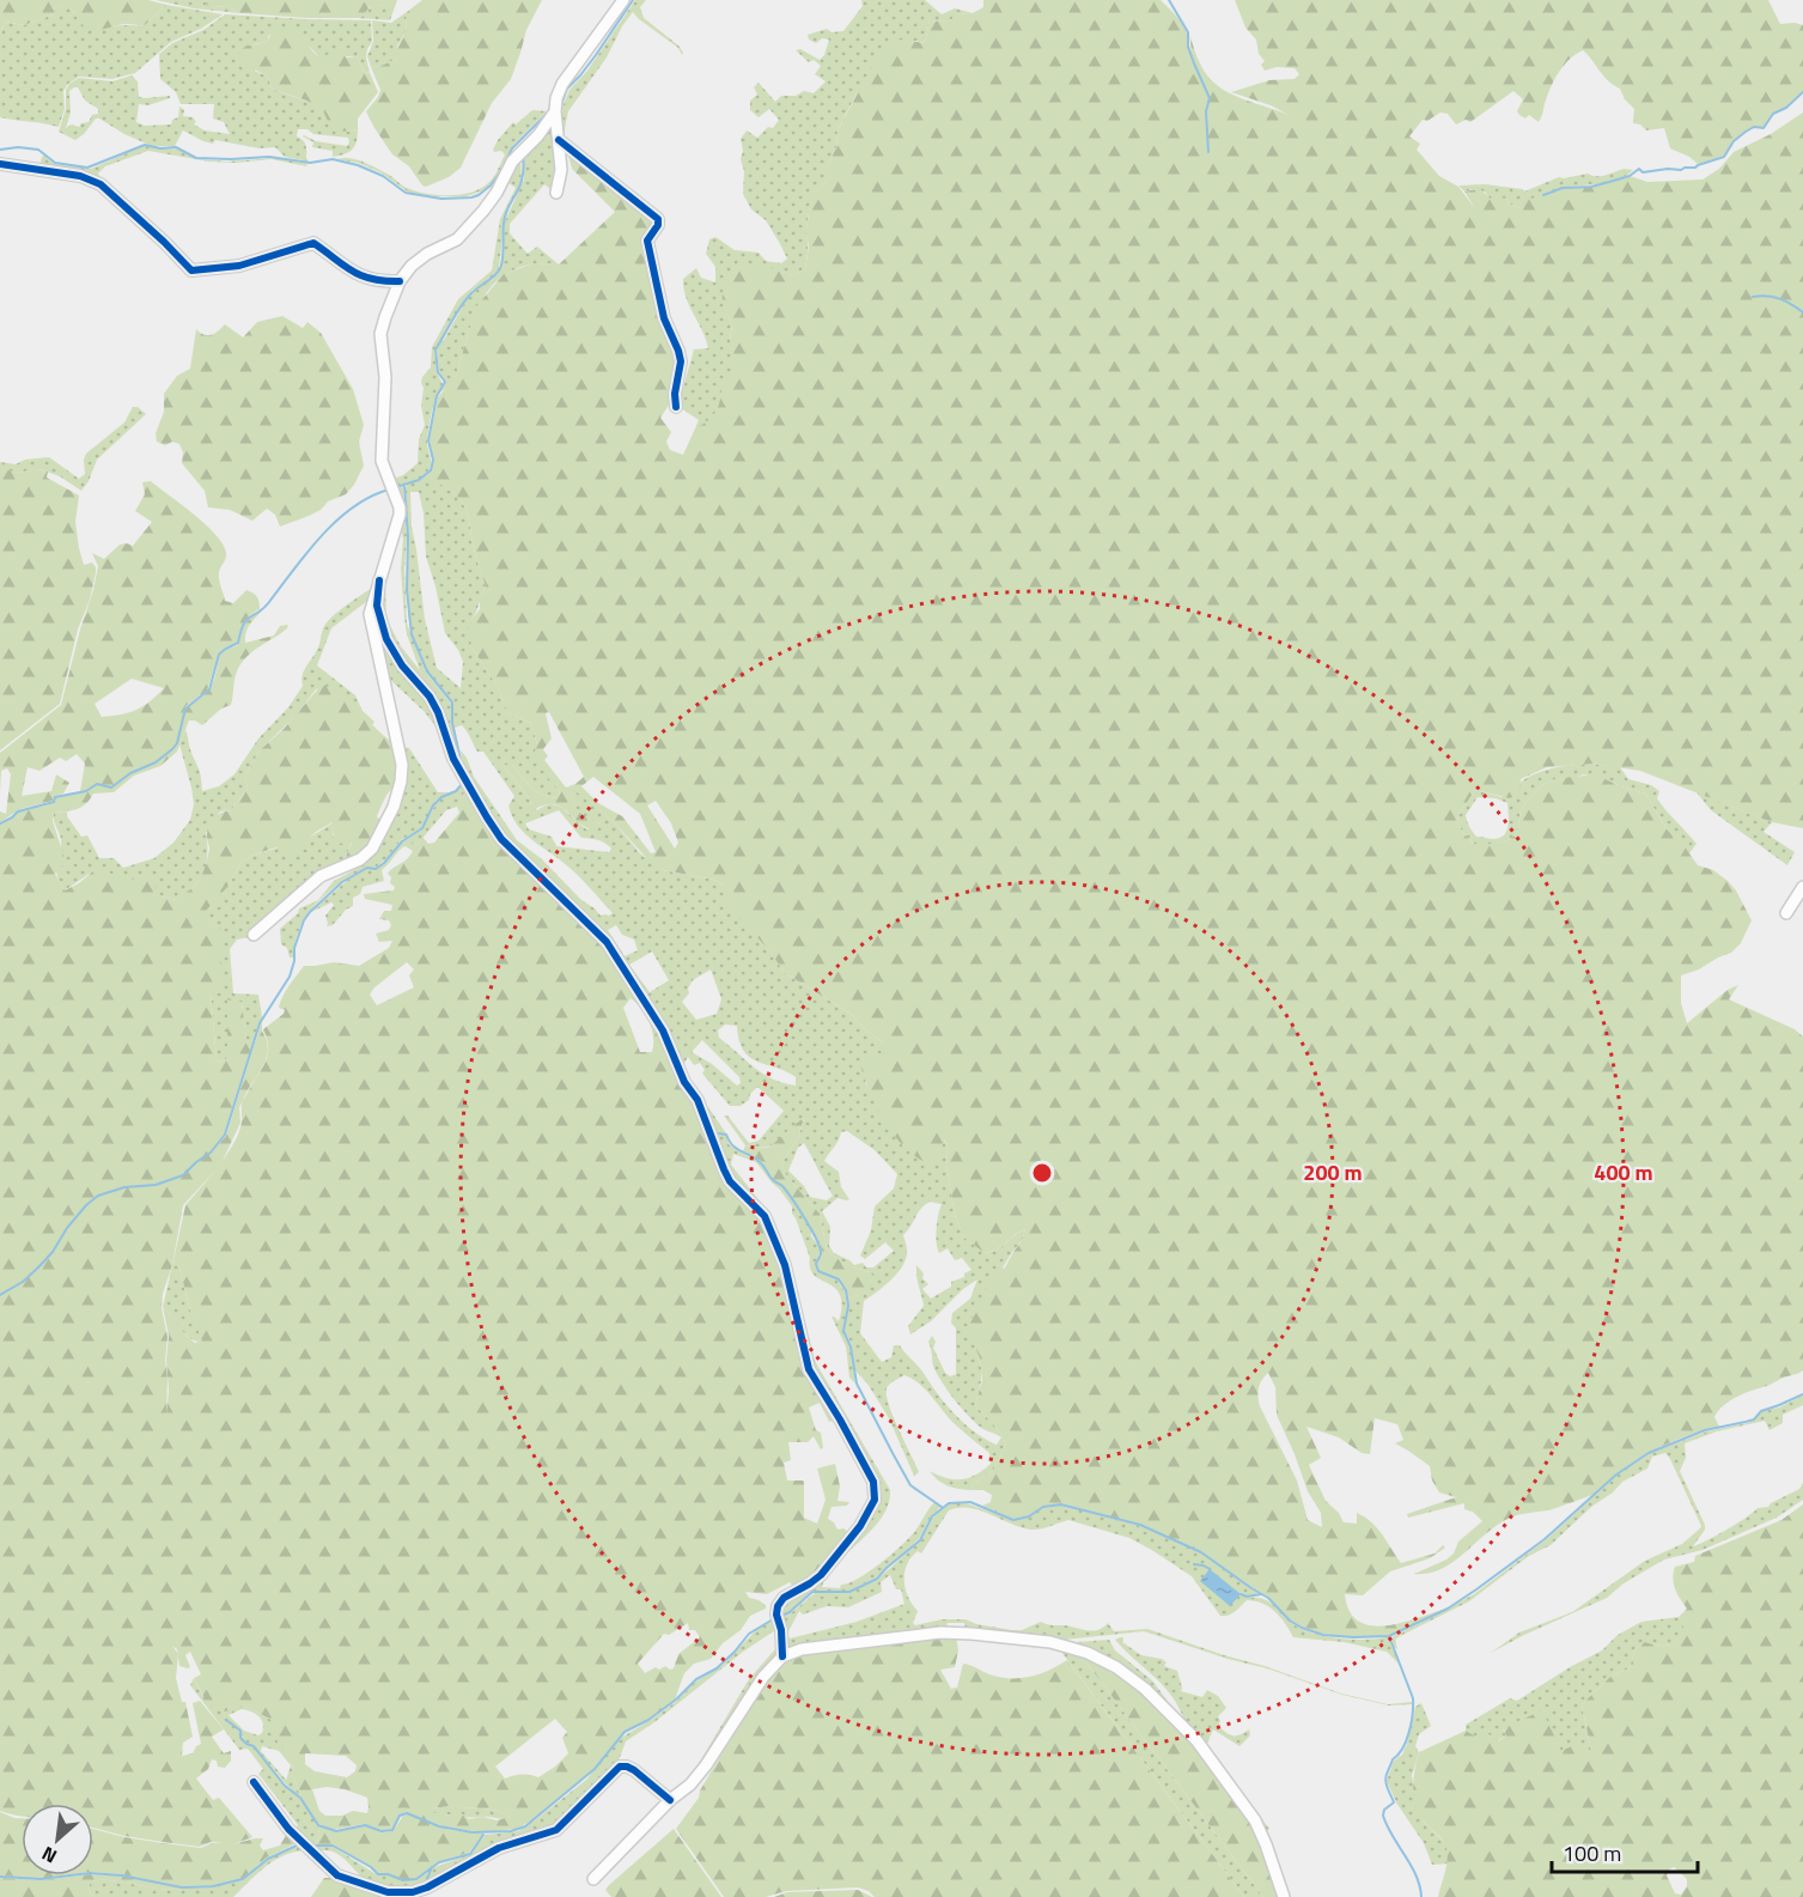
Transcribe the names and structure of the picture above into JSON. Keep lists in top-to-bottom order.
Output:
{
  "scale_bar": "100 m",
  "north": "bottom left",
  "rings": ["200 m", "400 m"]
}
